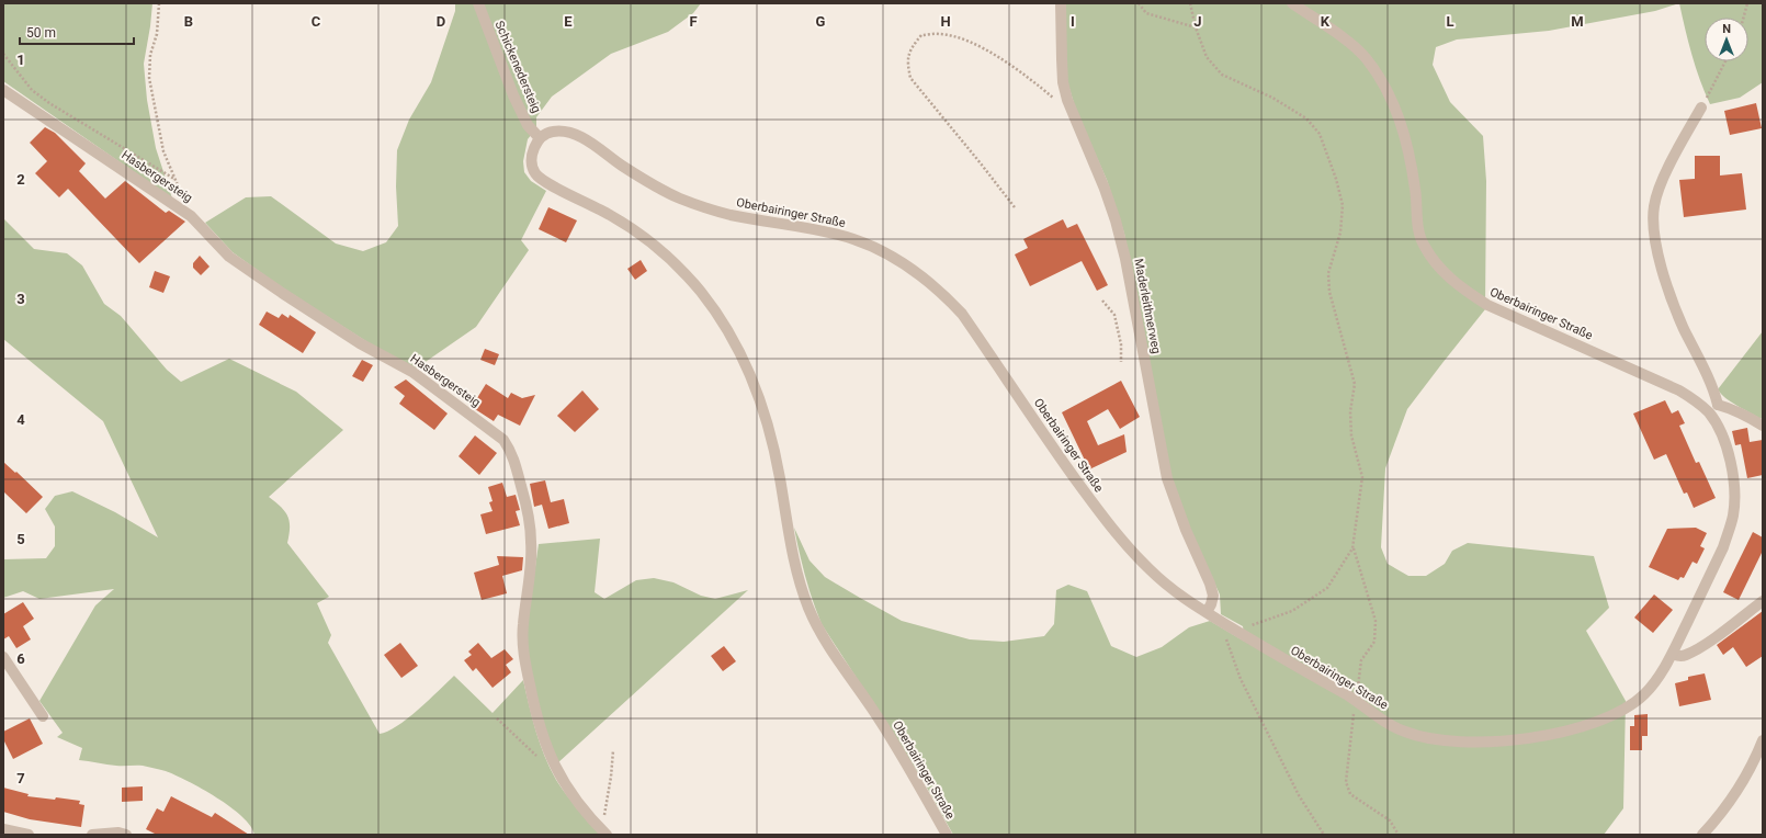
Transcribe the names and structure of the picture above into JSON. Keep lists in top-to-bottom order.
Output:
{
  "streets": {
    "street": [
      "Schickenedersteig",
      "Hasbergersteig",
      "Oberbairinger Straße",
      "Maderleithnerweg"
    ]
  },
  "crossings": [
    ["Schickenedersteig", "Oberbairinger Straße"],
    ["Oberbairinger Straße", "Maderleithnerweg"]
  ],
  "scale_bar": "50 m",
  "north": "top",
  "grid": {
    "columns": [
      "B",
      "C",
      "D",
      "E",
      "F",
      "G",
      "H",
      "I",
      "J",
      "K",
      "L",
      "M"
    ],
    "rows": [
      "1",
      "2",
      "3",
      "4",
      "5",
      "6",
      "7"
    ]
  }
}
